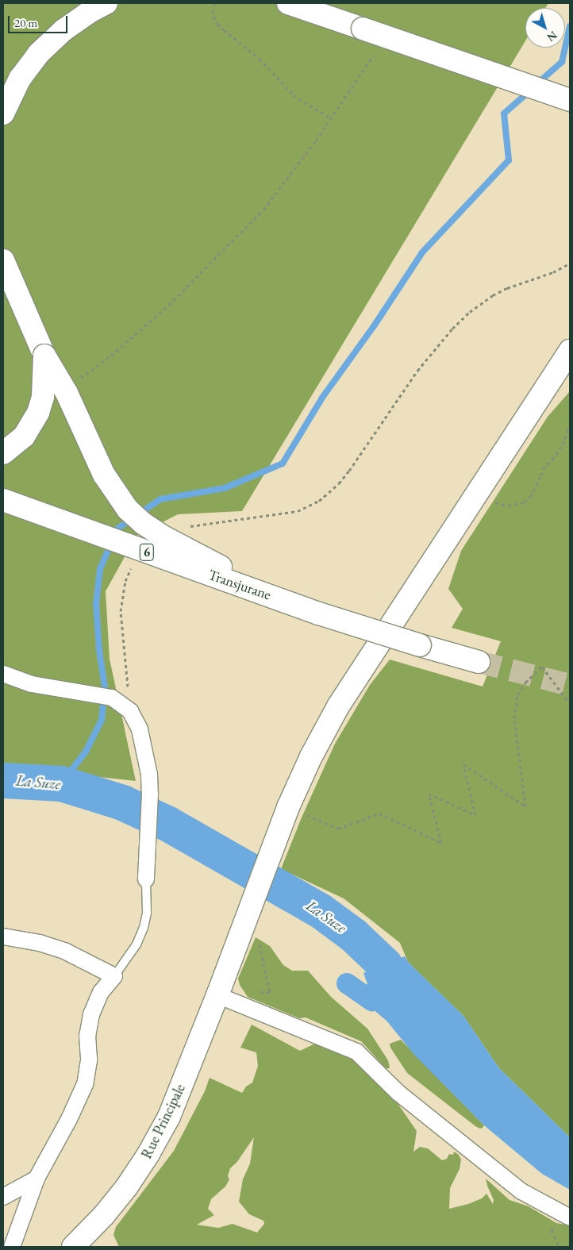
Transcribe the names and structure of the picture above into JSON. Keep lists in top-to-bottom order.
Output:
{
  "streets": {
    "main road": ["6", "Transjurane", "Rue Principale"]
  },
  "water": ["La Suze"],
  "scale_bar": "20 m",
  "north": "bottom right"
}
